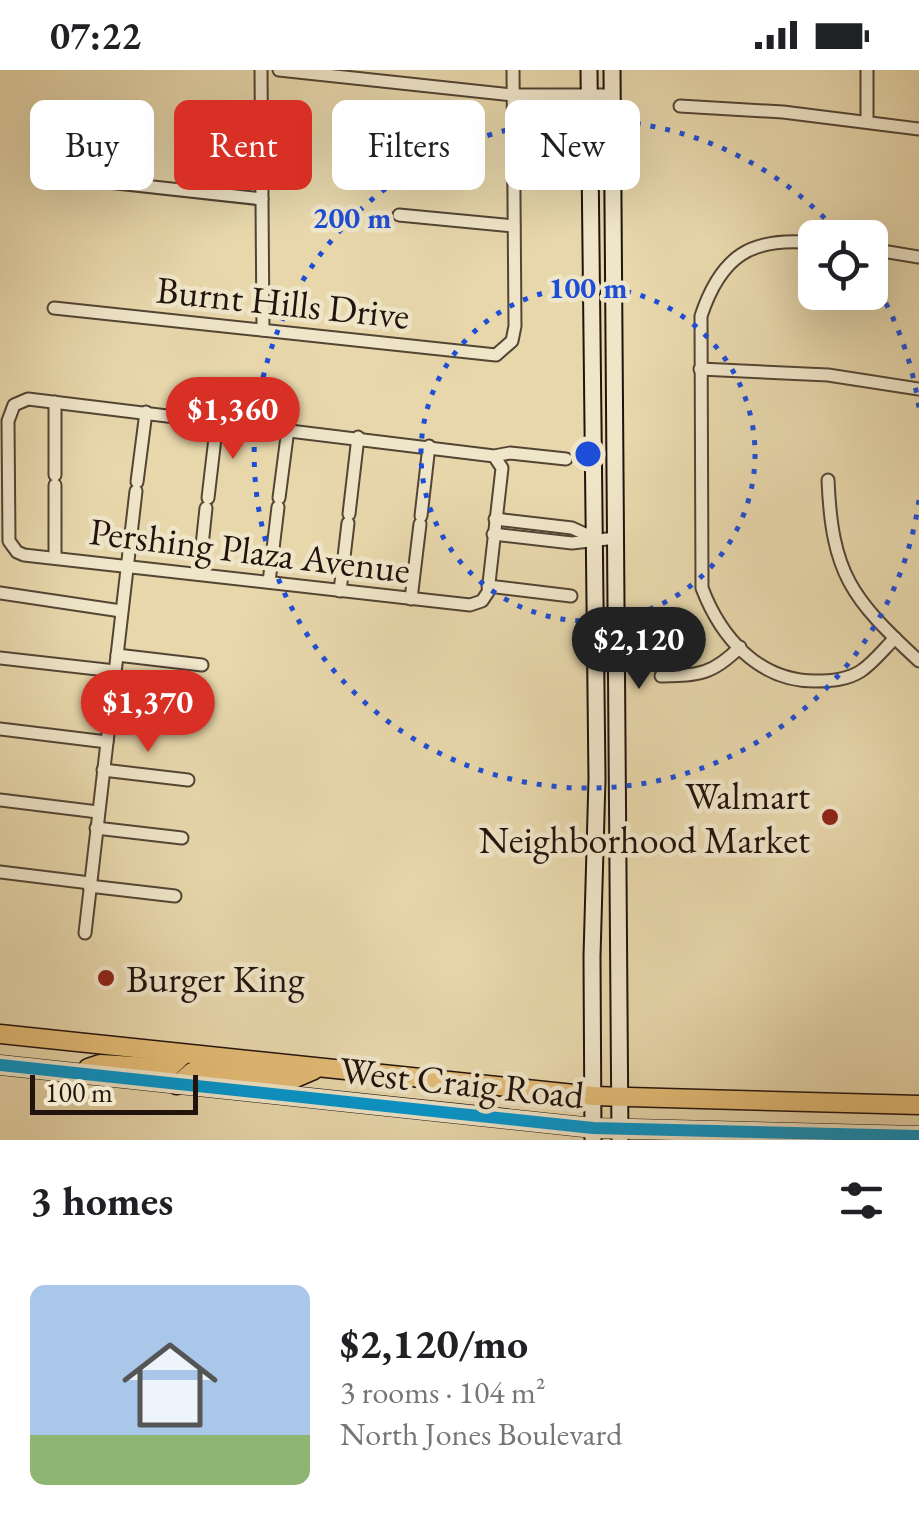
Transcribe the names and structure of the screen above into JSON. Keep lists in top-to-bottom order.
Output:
{
  "streets": {
    "main road": ["West Craig Road"],
    "street": ["Burnt Hills Drive", "Pershing Plaza Avenue"]
  },
  "places": ["Walmart Neighborhood Market", "Burger King"],
  "scale_bar": "100 m",
  "page": {
    "status": "07:22",
    "chip": [
      "Buy",
      "Rent",
      "Filters",
      "New"
    ],
    "price": ["$1,360", "$2,120", "$1,370"],
    "scale": "100 m",
    "heading": "3 homes",
    "list": [
      {
        "name": "$2,120/mo",
        "note": "3 rooms · 104 m² · North Jones Boulevard"
      }
    ]
  },
  "rings": ["200 m", "100 m"]
}
